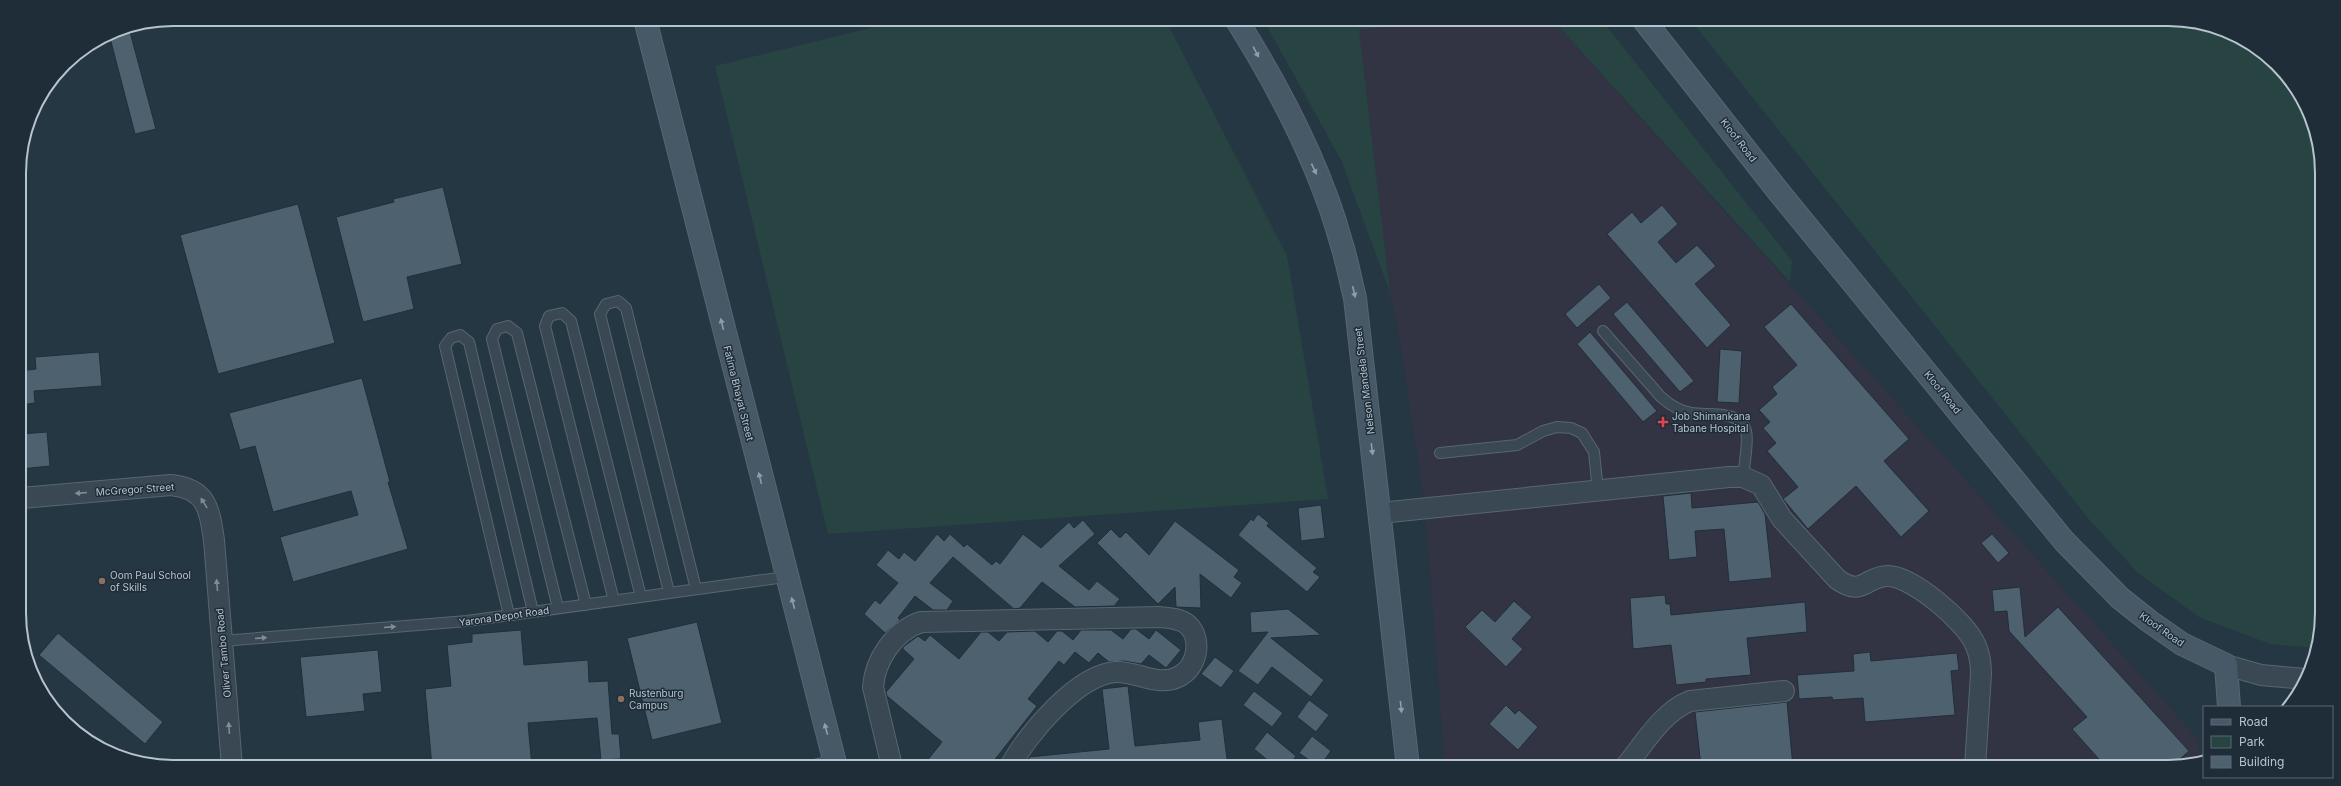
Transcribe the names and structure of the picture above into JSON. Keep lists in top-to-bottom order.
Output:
{
  "streets": {
    "main road": ["Kloof Road", "Nelson Mandela Street", "Fatima Bhayat Street"],
    "street": ["McGregor Street", "Oliver Tambo Road"],
    "lane": ["Yarona Depot Road"]
  },
  "crossings": [
    ["Fatima Bhayat Street", "Yarona Depot Road"],
    ["McGregor Street", "Oliver Tambo Road"],
    ["Yarona Depot Road", "Oliver Tambo Road"]
  ],
  "one_way": [
    "Nelson Mandela Street",
    "Fatima Bhayat Street",
    "McGregor Street",
    "Yarona Depot Road",
    "Oliver Tambo Road"
  ],
  "places": {
    "health": ["Job Shimankana Tabane Hospital"],
    "other": ["Oom Paul School of Skills", "Rustenburg Campus"]
  },
  "legend": ["Road", "Park", "Building"]
}
